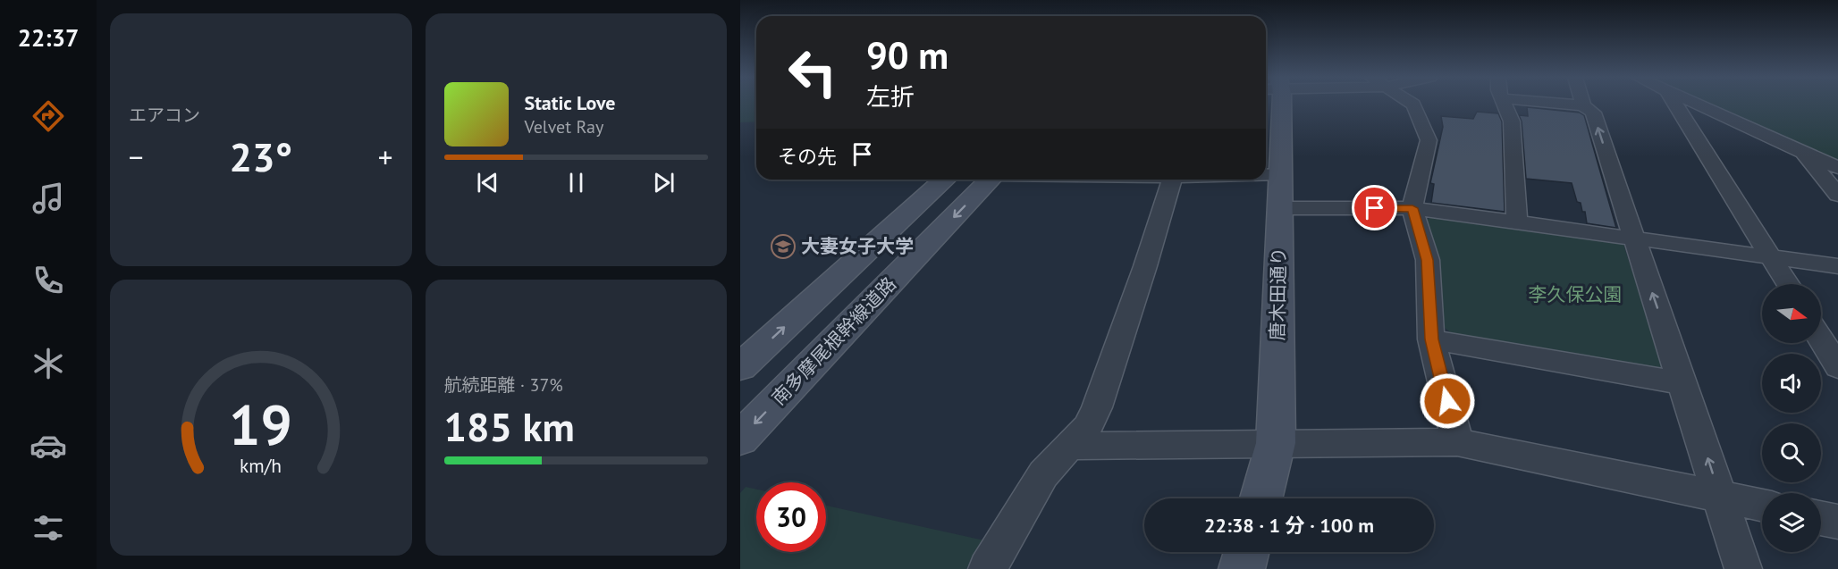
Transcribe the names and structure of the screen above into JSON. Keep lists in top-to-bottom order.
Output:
{
  "streets": {
    "street": ["唐木田通り", "南多摩尾根幹線道路"]
  },
  "parks": ["李久保公園"],
  "places": {
    "school or university": ["大妻女子大学"]
  },
  "north": "right",
  "page": {
    "tabs": "22:37",
    "tile": [
      "エアコン",
      ["航続距離 · 37%", "185 km"]
    ],
    "turn": ["90 m", "左折"],
    "song": ["Static Love", "Velvet Ray"],
    "then": "その先",
    "heat": ["−", "23°", "+"],
    "limit": "30",
    "trip": "22:38 · 1 分 · 100 m",
    "gauge": ["19", "km/h"]
  }
}
